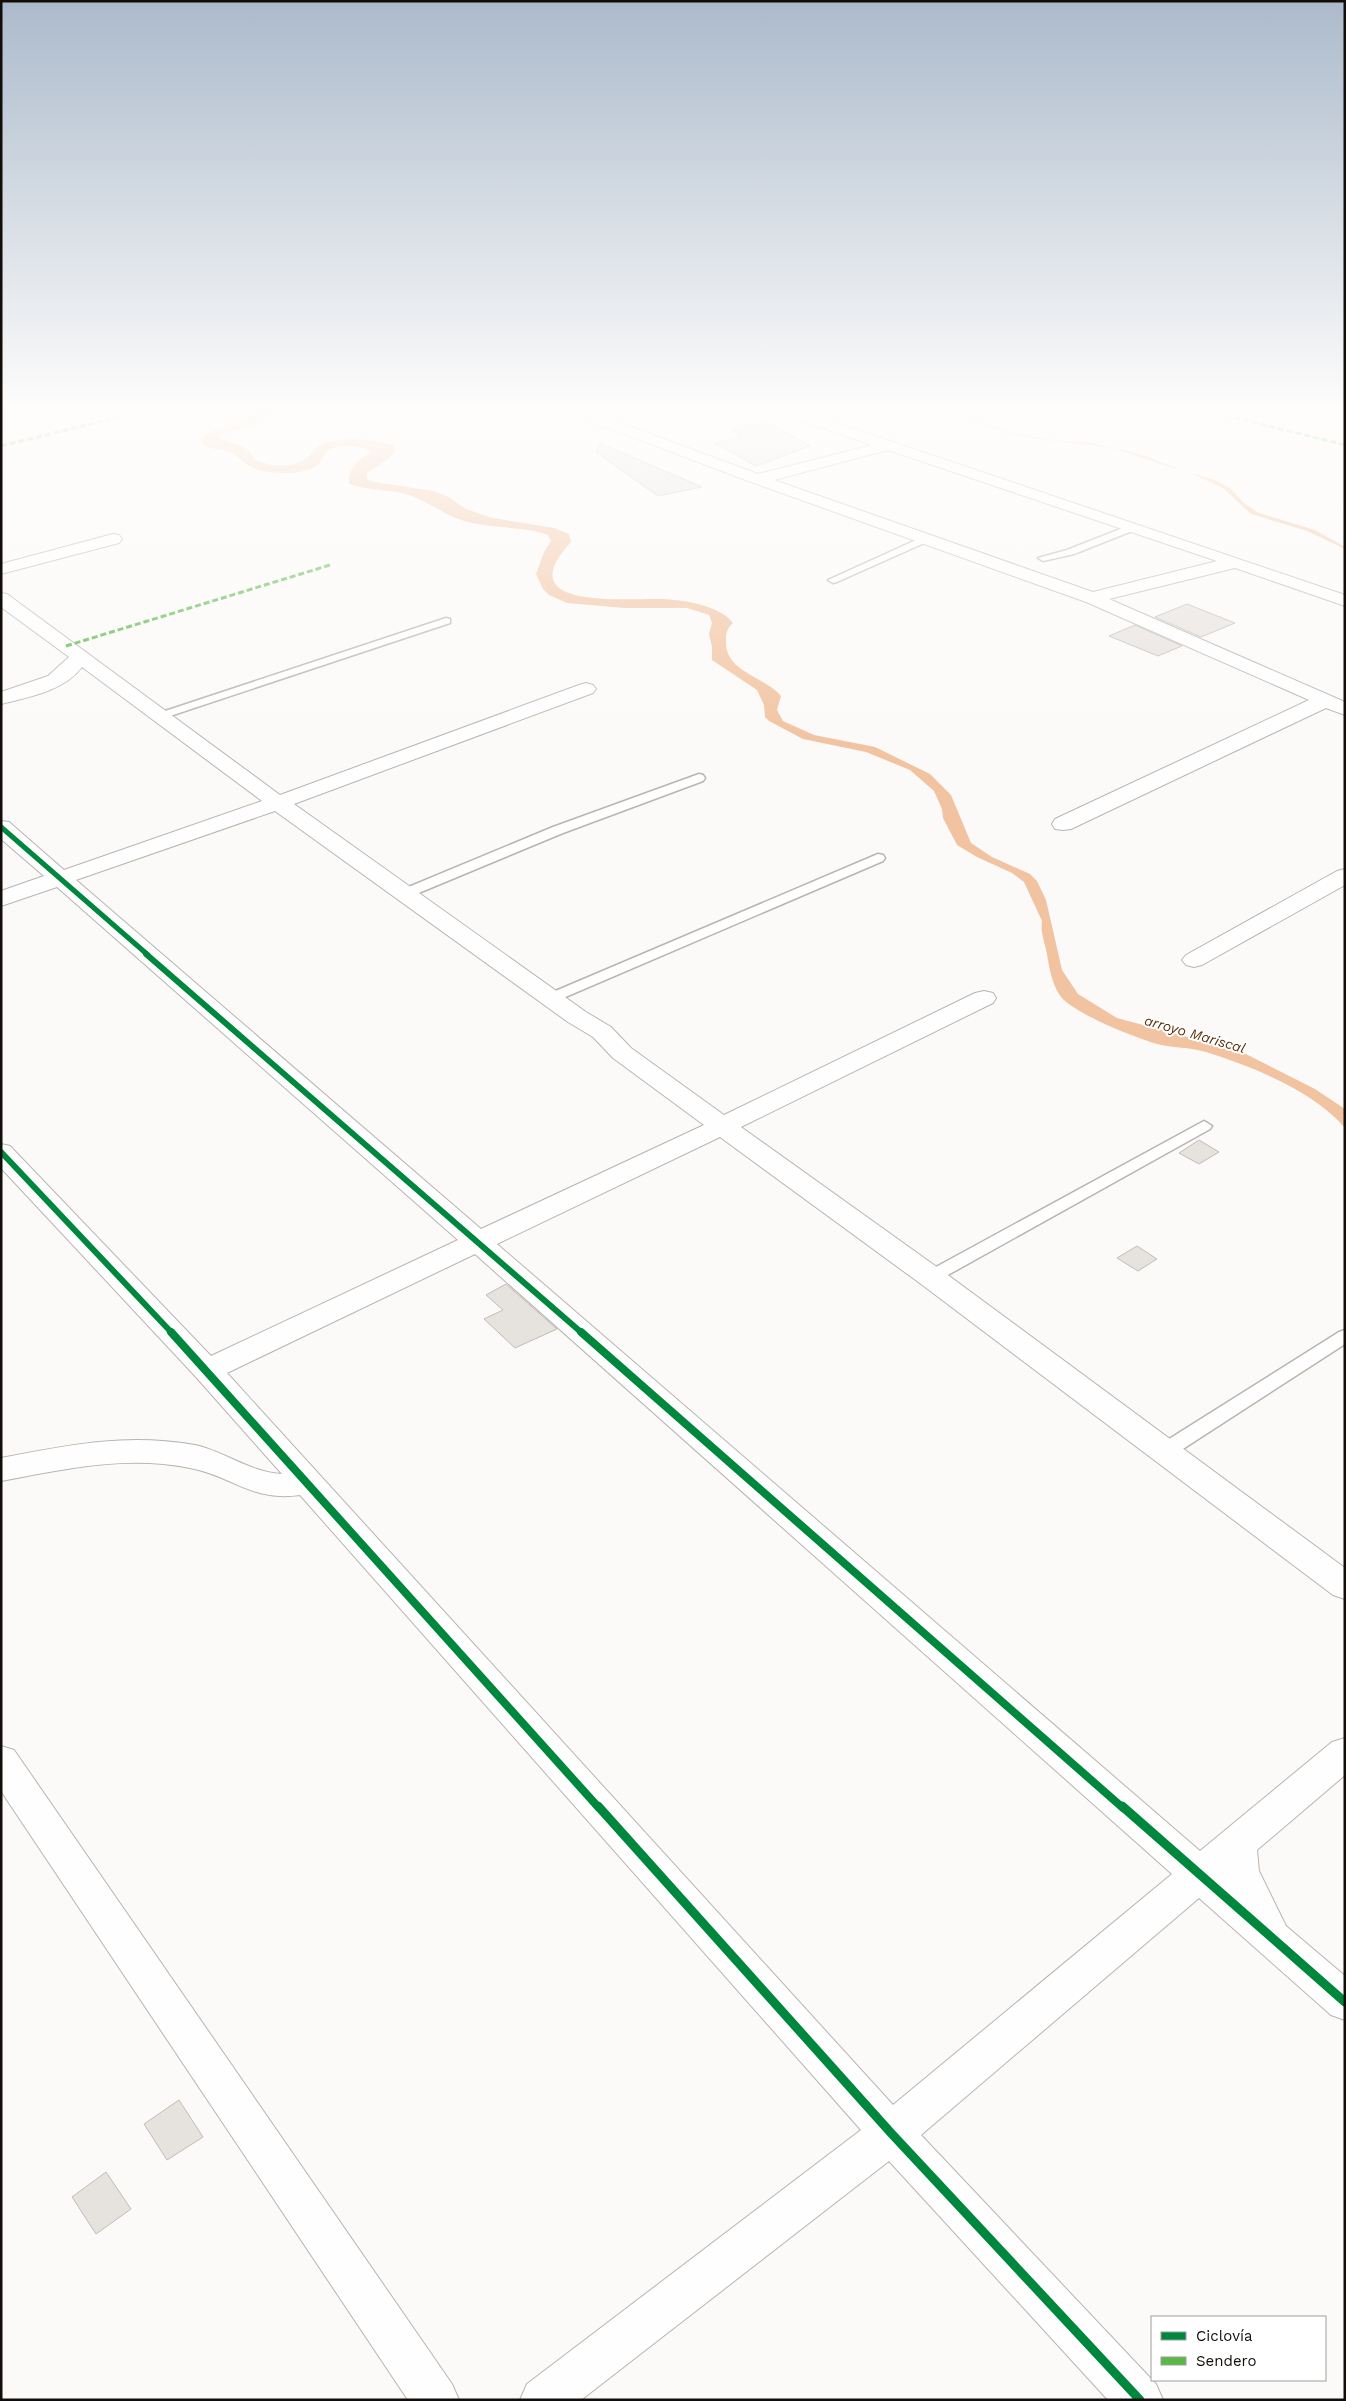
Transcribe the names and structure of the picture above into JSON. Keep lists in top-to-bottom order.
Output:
{
  "water": ["arroyo Mariscal"],
  "legend": ["Ciclovía", "Sendero"]
}
